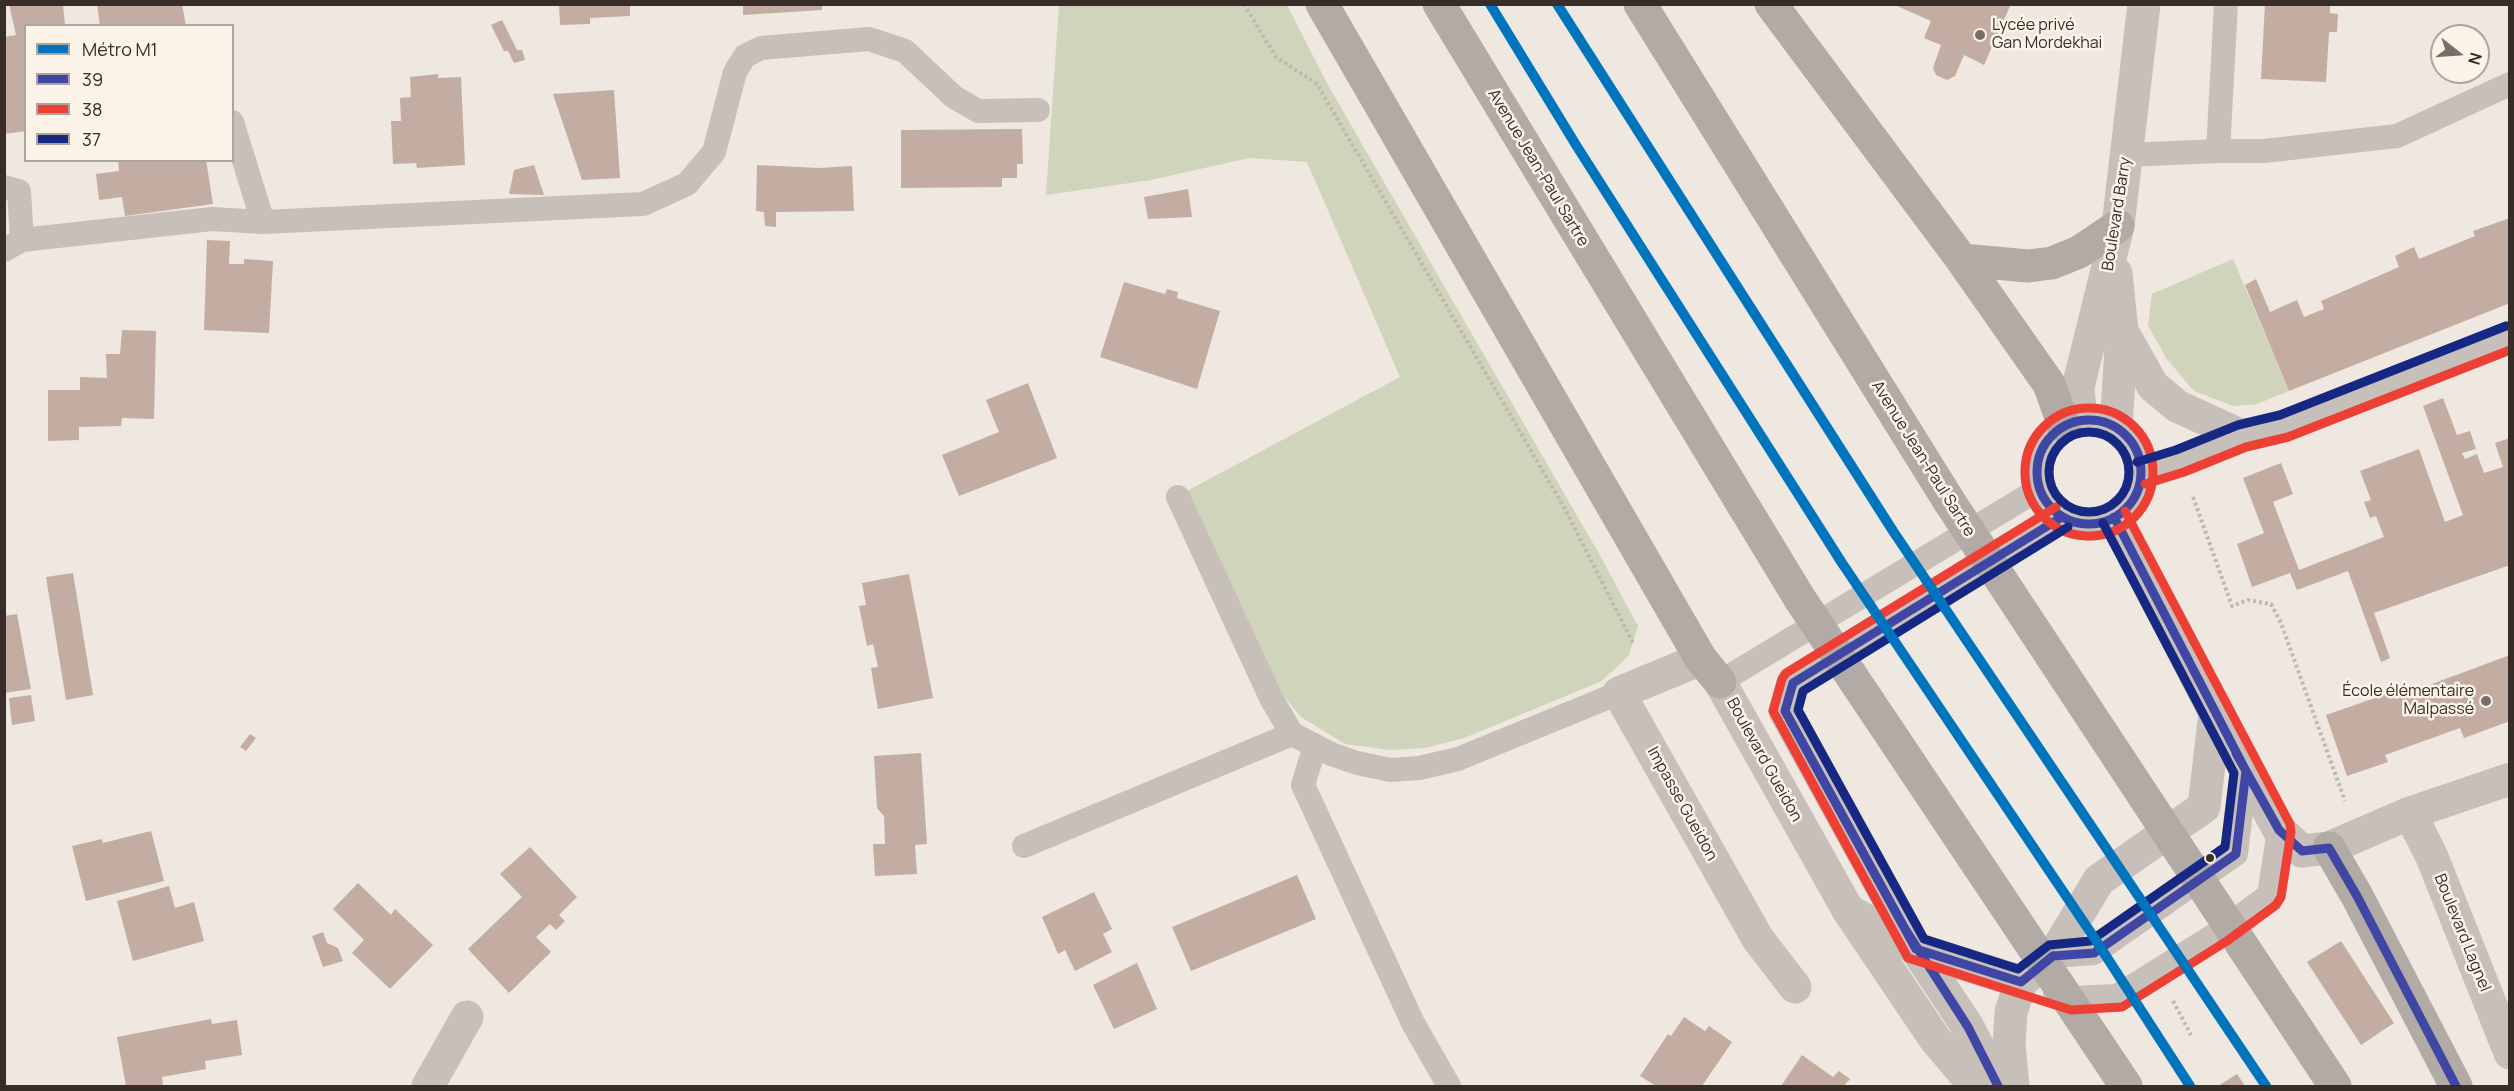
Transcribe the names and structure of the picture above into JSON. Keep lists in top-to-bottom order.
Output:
{
  "streets": {
    "highway": ["Avenue Jean-Paul Sartre"],
    "street": [
      "Boulevard Barry",
      "Boulevard Gueidon",
      "Impasse Gueidon",
      "Boulevard Lagnel"
    ]
  },
  "crossings": [
    ["Boulevard Barry", "Boulevard Gueidon"]
  ],
  "places": ["Lycée privé Gan Mordekhai", "École élémentaire Malpassé"],
  "lines": [
    "metro line M1",
    "transit line 37",
    "transit line 38",
    "transit line 39"
  ],
  "legend": [
    "Métro M1",
    "39",
    "38",
    "37"
  ],
  "north": "right"
}
